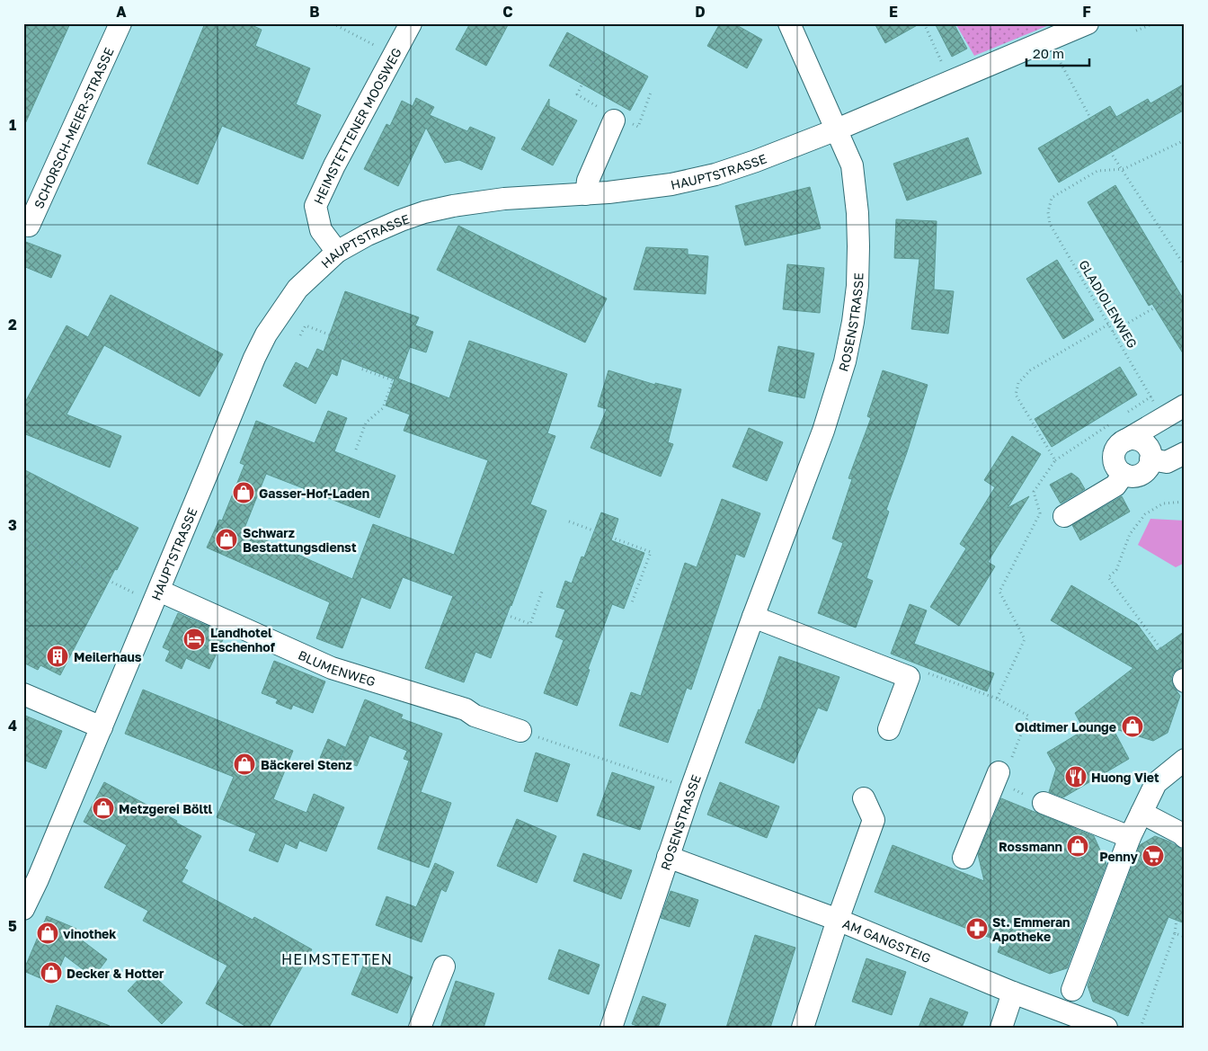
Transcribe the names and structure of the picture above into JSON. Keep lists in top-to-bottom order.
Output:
{
  "streets": {
    "street": [
      "HEIMSTETTENER MOOSWEG",
      "SCHORSCH-MEIER-STRASSE",
      "HAUPTSTRASSE",
      "ROSENSTRASSE",
      "BLUMENWEG",
      "AM GANGSTEIG"
    ],
    "path": ["GLADIOLENWEG"]
  },
  "crossings": [
    ["HEIMSTETTENER MOOSWEG", "HAUPTSTRASSE"],
    ["HAUPTSTRASSE", "ROSENSTRASSE"],
    ["HAUPTSTRASSE", "BLUMENWEG"],
    ["ROSENSTRASSE", "AM GANGSTEIG"]
  ],
  "districts": ["HEIMSTETTEN"],
  "places": {
    "shop": [
      "Gasser-Hof-Laden",
      "Schwarz Bestattungsdienst",
      "Oldtimer Lounge",
      "Bäckerei Stenz",
      "Metzgerei Böltl",
      "Rossmann",
      "vinothek",
      "Decker & Hotter"
    ],
    "hotel": ["Landhotel Eschenhof"],
    "building": ["Meilerhaus"],
    "restaurant": ["Huong Viet"],
    "supermarket": ["Penny"],
    "pharmacy": ["St. Emmeran Apotheke"]
  },
  "scale_bar": "20 m",
  "grid": {
    "columns": [
      "A",
      "B",
      "C",
      "D",
      "E",
      "F"
    ],
    "rows": [
      "1",
      "2",
      "3",
      "4",
      "5"
    ]
  }
}
